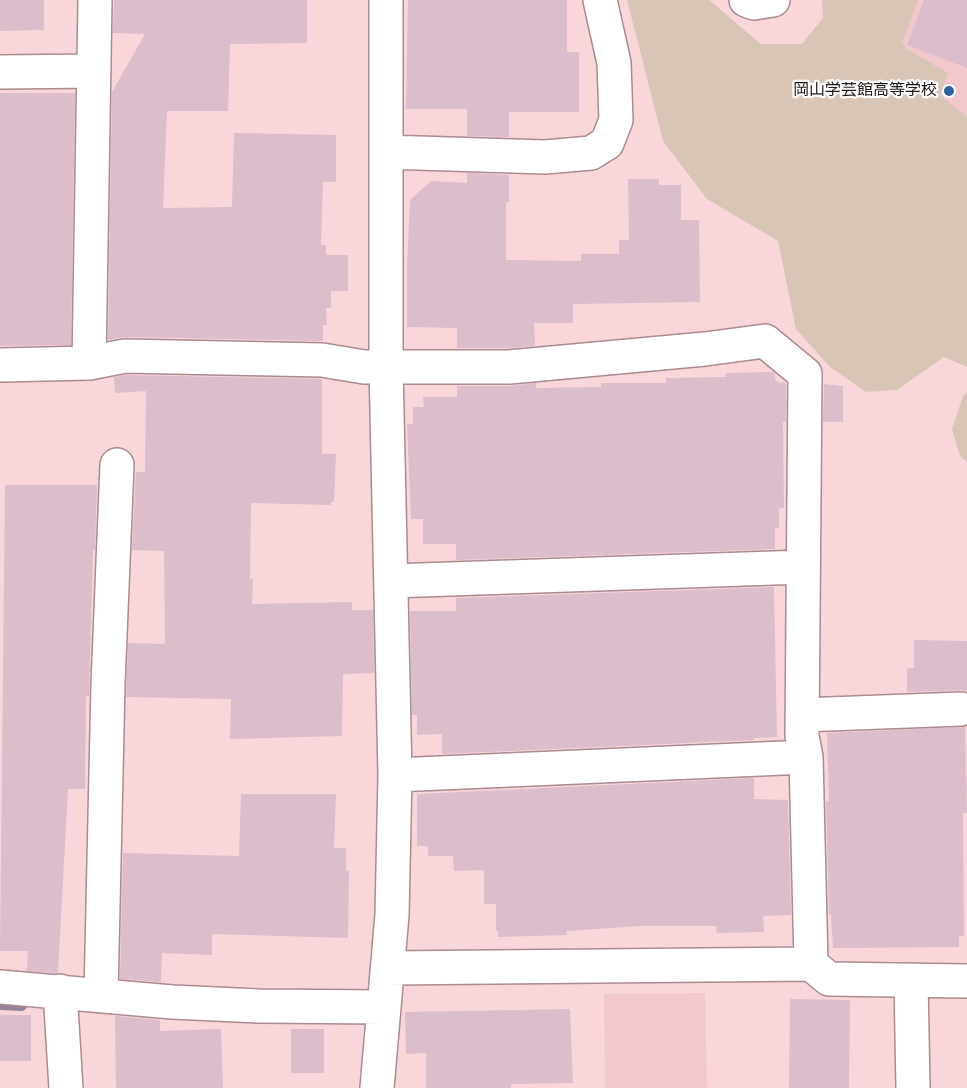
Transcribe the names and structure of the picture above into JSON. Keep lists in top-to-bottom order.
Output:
{
  "places": ["岡山学芸館高等学校"]
}
